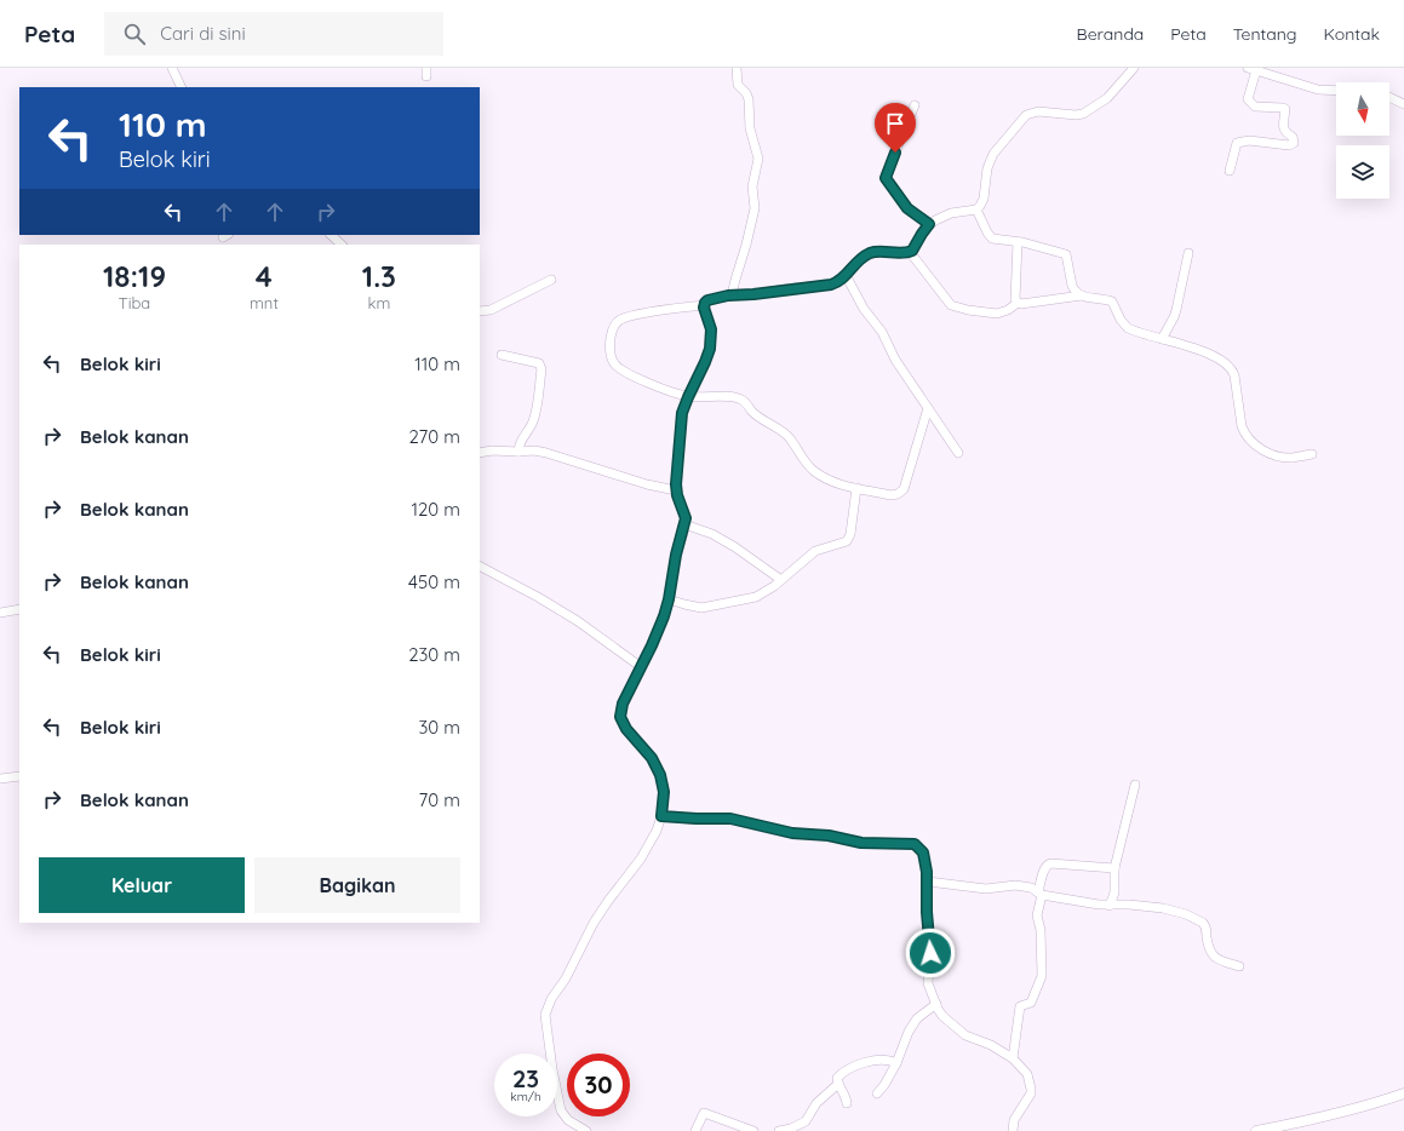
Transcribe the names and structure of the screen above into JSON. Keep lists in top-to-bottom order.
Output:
{
  "north": "bottom",
  "page": {
    "header": "Peta",
    "search": "Cari di sini",
    "nav": [
      "Beranda",
      "Peta",
      "Tentang",
      "Kontak"
    ],
    "turn": ["110 m", "Belok kiri"],
    "eta": [
      "18:19",
      "Tiba",
      "4",
      "mnt",
      "1.3",
      "km"
    ],
    "list": [
      {
        "name": "Belok kiri",
        "value": "110 m"
      },
      {
        "name": "Belok kanan",
        "value": "270 m"
      },
      {
        "name": "Belok kanan",
        "value": "120 m"
      },
      {
        "name": "Belok kanan",
        "value": "450 m"
      },
      {
        "name": "Belok kiri",
        "value": "230 m"
      },
      {
        "name": "Belok kiri",
        "value": "30 m"
      },
      {
        "name": "Belok kanan",
        "value": "70 m"
      }
    ],
    "buttons": ["Keluar", "Bagikan"],
    "speed": "23 km/h",
    "limit": "30"
  }
}
